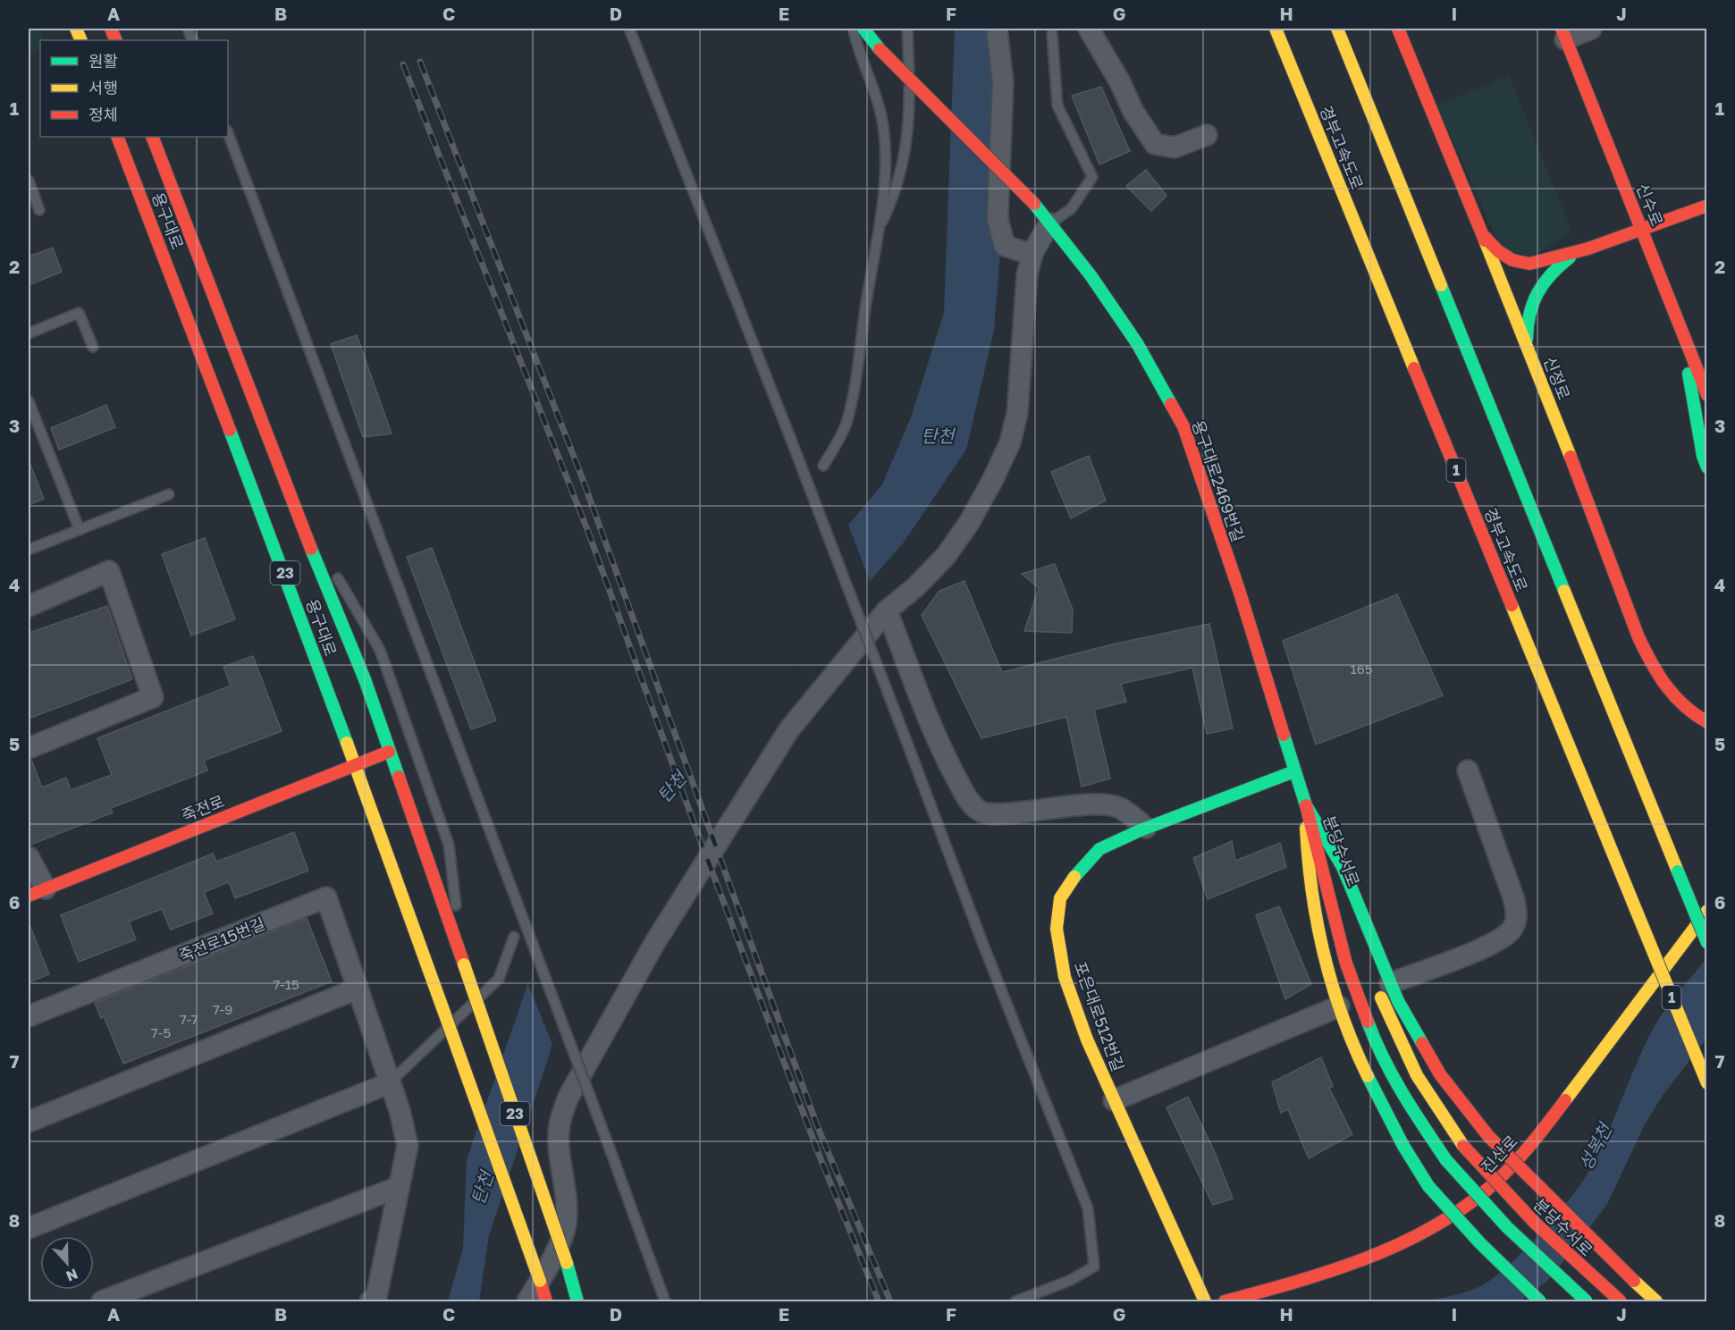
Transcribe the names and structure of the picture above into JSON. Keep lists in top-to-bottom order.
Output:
{
  "streets": {
    "main road": [
      "경부고속도로",
      "신수로",
      "용구대로",
      "신정로",
      "1",
      "용구대로2469번길",
      "23",
      "죽전로",
      "분당수서로",
      "포은대로512번길",
      "진산로"
    ],
    "street": ["죽전로15번길"]
  },
  "crossings": [
    ["용구대로", "23"],
    ["용구대로", "죽전로"],
    ["용구대로2469번길", "분당수서로"],
    ["용구대로2469번길", "포은대로512번길"]
  ],
  "water": ["탄천", "성복천"],
  "house_numbers": [
    "165",
    "7-15",
    "7-9",
    "7-7",
    "7-5"
  ],
  "legend": ["원활", "서행", "정체"],
  "north": "bottom",
  "grid": {
    "columns": [
      "A",
      "B",
      "C",
      "D",
      "E",
      "F",
      "G",
      "H",
      "I",
      "J"
    ],
    "rows": [
      "1",
      "2",
      "3",
      "4",
      "5",
      "6",
      "7",
      "8"
    ]
  }
}
